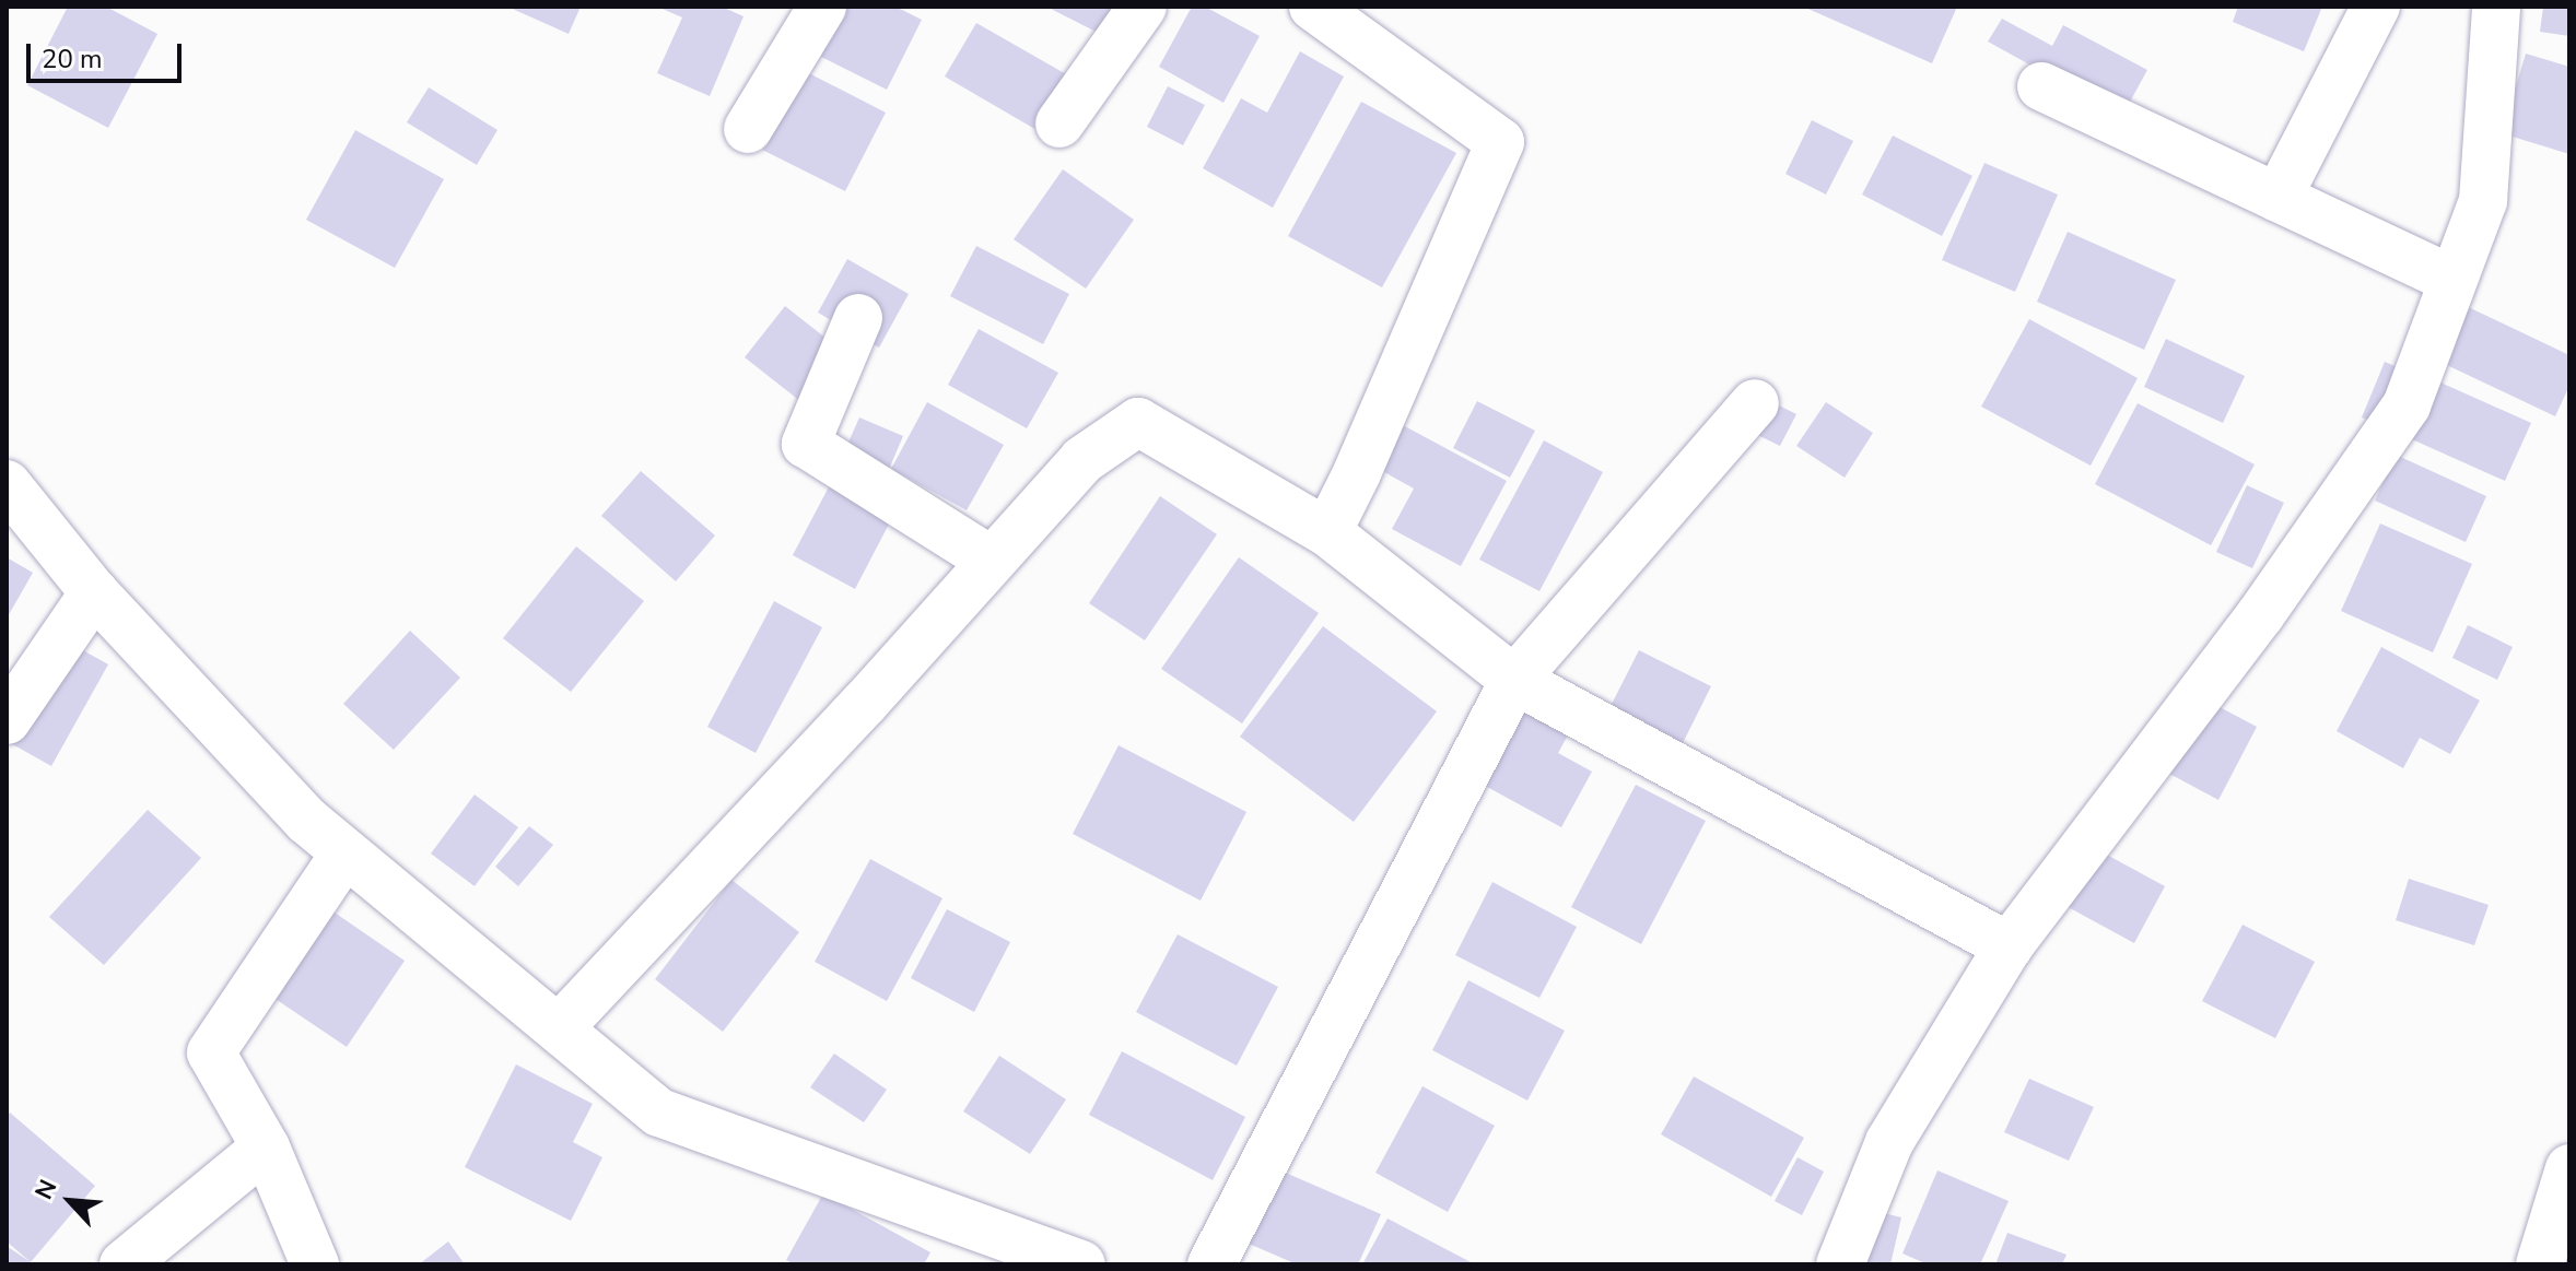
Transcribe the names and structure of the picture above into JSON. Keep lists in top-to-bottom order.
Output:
{
  "scale_bar": "20 m",
  "north": "top left"
}
